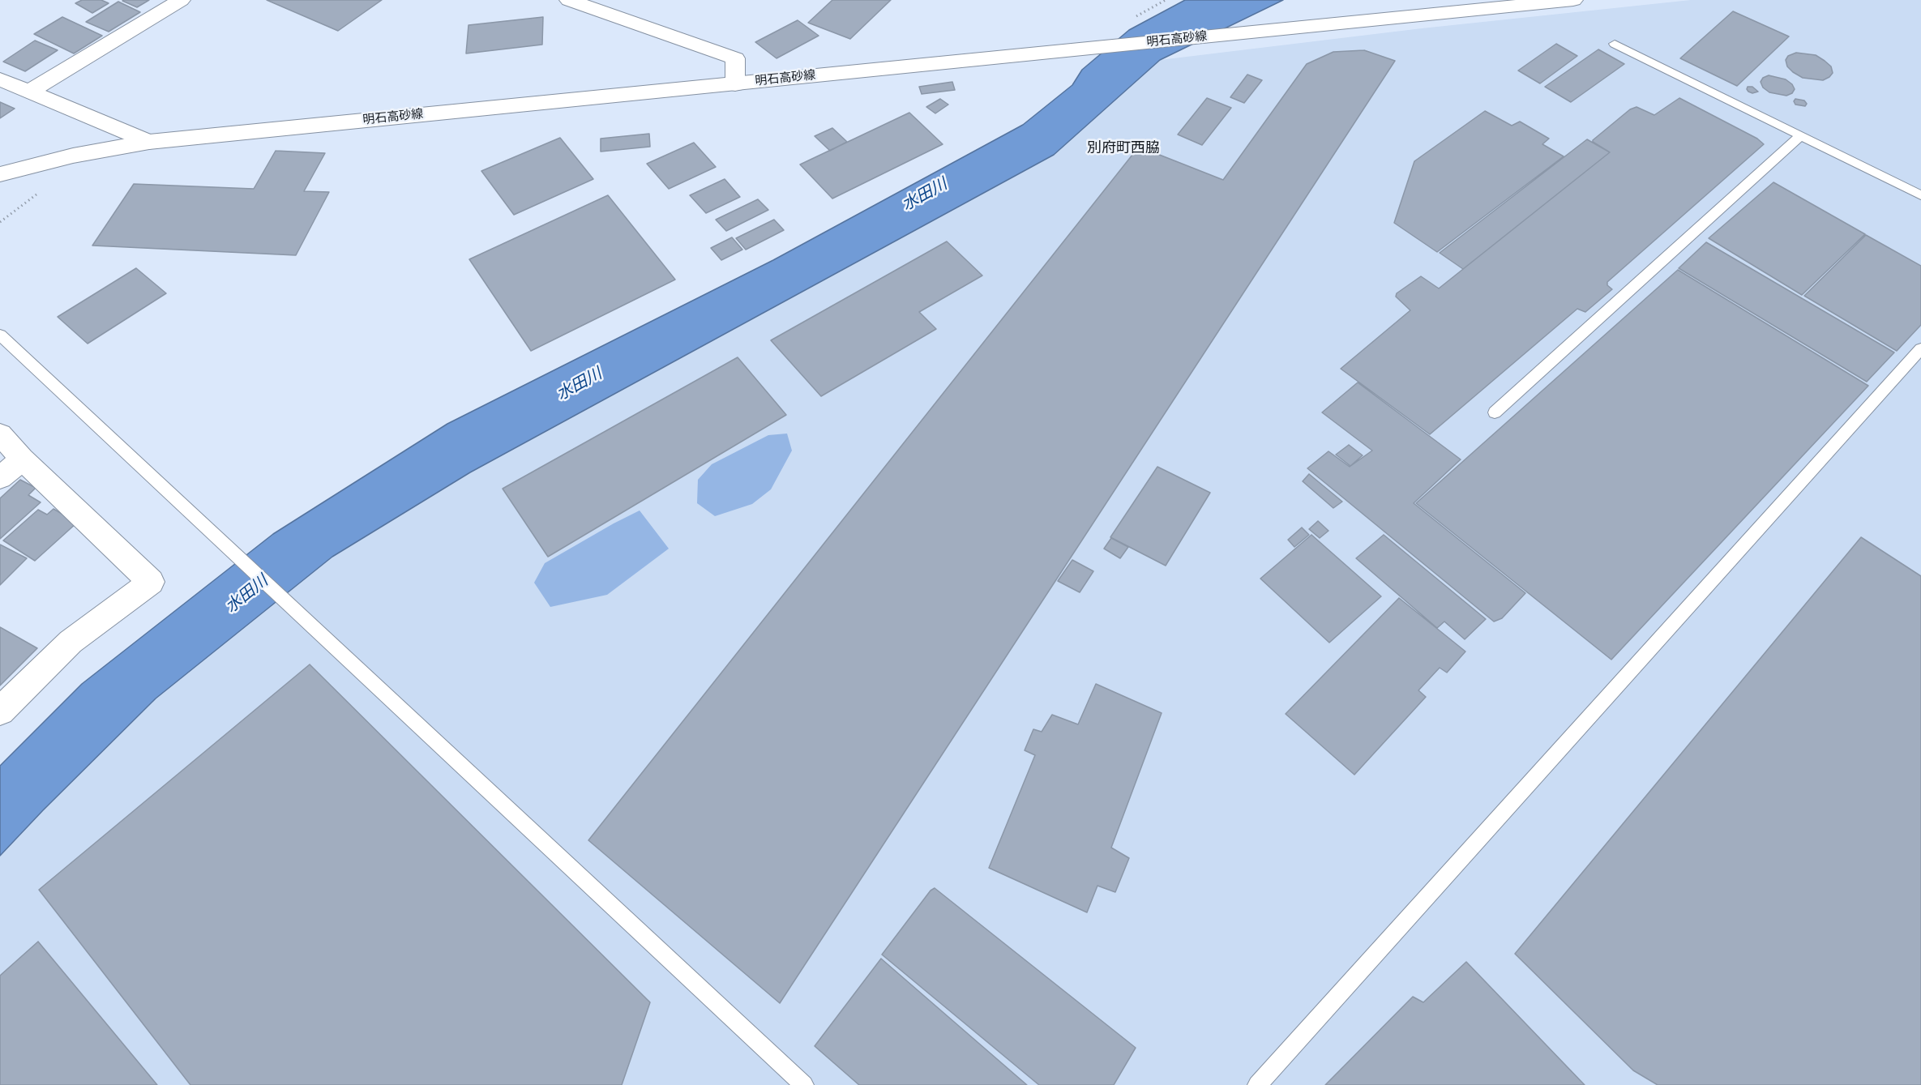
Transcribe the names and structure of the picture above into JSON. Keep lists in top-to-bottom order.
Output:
{
  "streets": {
    "main road": ["明石高砂線"]
  },
  "districts": ["別府町西脇"],
  "water": ["水田川"]
}
